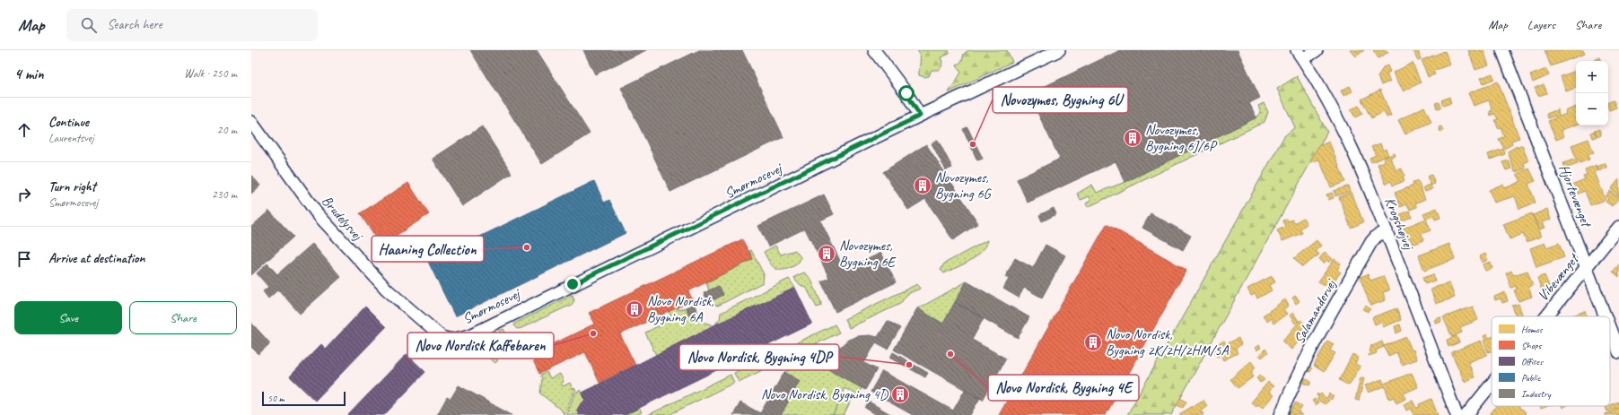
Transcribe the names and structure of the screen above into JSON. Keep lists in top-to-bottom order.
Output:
{
  "streets": {
    "street": [
      "Smørmosevej",
      "Hjortevænget",
      "Brudelysvej",
      "Krogshøjvej",
      "Vibevænget",
      "Salamandervej"
    ]
  },
  "crossings": [
    ["Smørmosevej", "Brudelysvej"],
    ["Hjortevænget", "Vibevænget"],
    ["Krogshøjvej", "Salamandervej"]
  ],
  "places": {
    "building": [
      "Novozymes, Bygning 6J/6P",
      "Novozymes, Bygning 6G",
      "Novozymes, Bygning 6E",
      "Novo Nordisk, Bygning 6A",
      "Novo Nordisk, Bygning 2K/2H/2HM/5A",
      "Novo Nordisk, Bygning 4D"
    ],
    "other": [
      "Novozymes, Bygning 6U",
      "Haaning Collection",
      "Novo Nordisk Kaffebaren",
      "Novo Nordisk, Bygning 4E",
      "Novo Nordisk, Bygning 4DP"
    ]
  },
  "legend": [
    "Homes",
    "Shops",
    "Offices",
    "Public",
    "Industry"
  ],
  "scale_bar": "50 m",
  "page": {
    "header": "Map",
    "search": "Search here",
    "nav": ["Map", "Layers", "Share"],
    "heading": ["4 min", "Walk · 250 m"],
    "map_buttons": ["+", "−"],
    "list": [
      ["Continue", "Laurentsvej", "20 m"],
      ["Turn right", "Smørmosevej", "230 m"],
      "Arrive at destination"
    ],
    "buttons": ["Save", "Share"],
    "scale": "50 m"
  }
}
